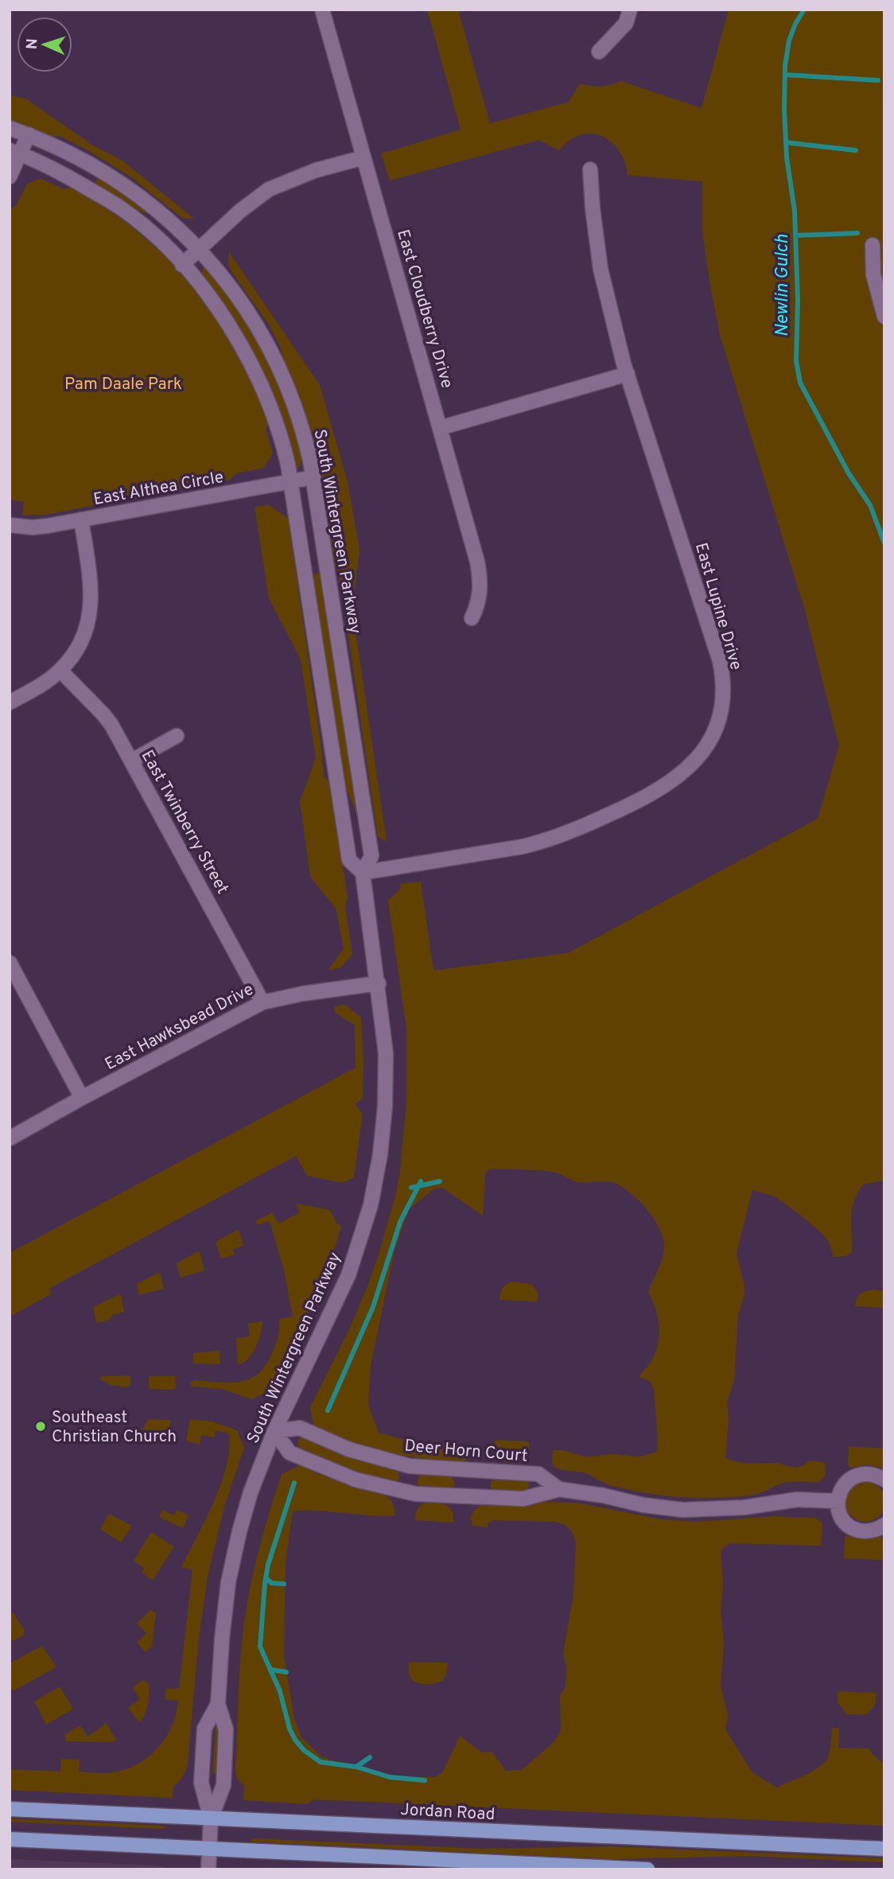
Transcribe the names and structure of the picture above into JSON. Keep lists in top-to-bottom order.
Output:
{
  "streets": {
    "main road": ["Jordan Road"],
    "street": [
      "East Cloudberry Drive",
      "East Althea Circle",
      "South Wintergreen Parkway",
      "East Lupine Drive",
      "East Twinberry Street",
      "East Hawksbead Drive",
      "Deer Horn Court"
    ]
  },
  "crossings": [
    ["East Althea Circle", "South Wintergreen Parkway"],
    ["South Wintergreen Parkway", "East Lupine Drive"],
    ["South Wintergreen Parkway", "East Hawksbead Drive"],
    ["South Wintergreen Parkway", "Deer Horn Court"],
    ["South Wintergreen Parkway", "Jordan Road"],
    ["East Twinberry Street", "East Hawksbead Drive"]
  ],
  "water": ["Newlin Gulch"],
  "parks": ["Pam Daale Park"],
  "places": ["Southeast Christian Church"],
  "north": "left"
}
